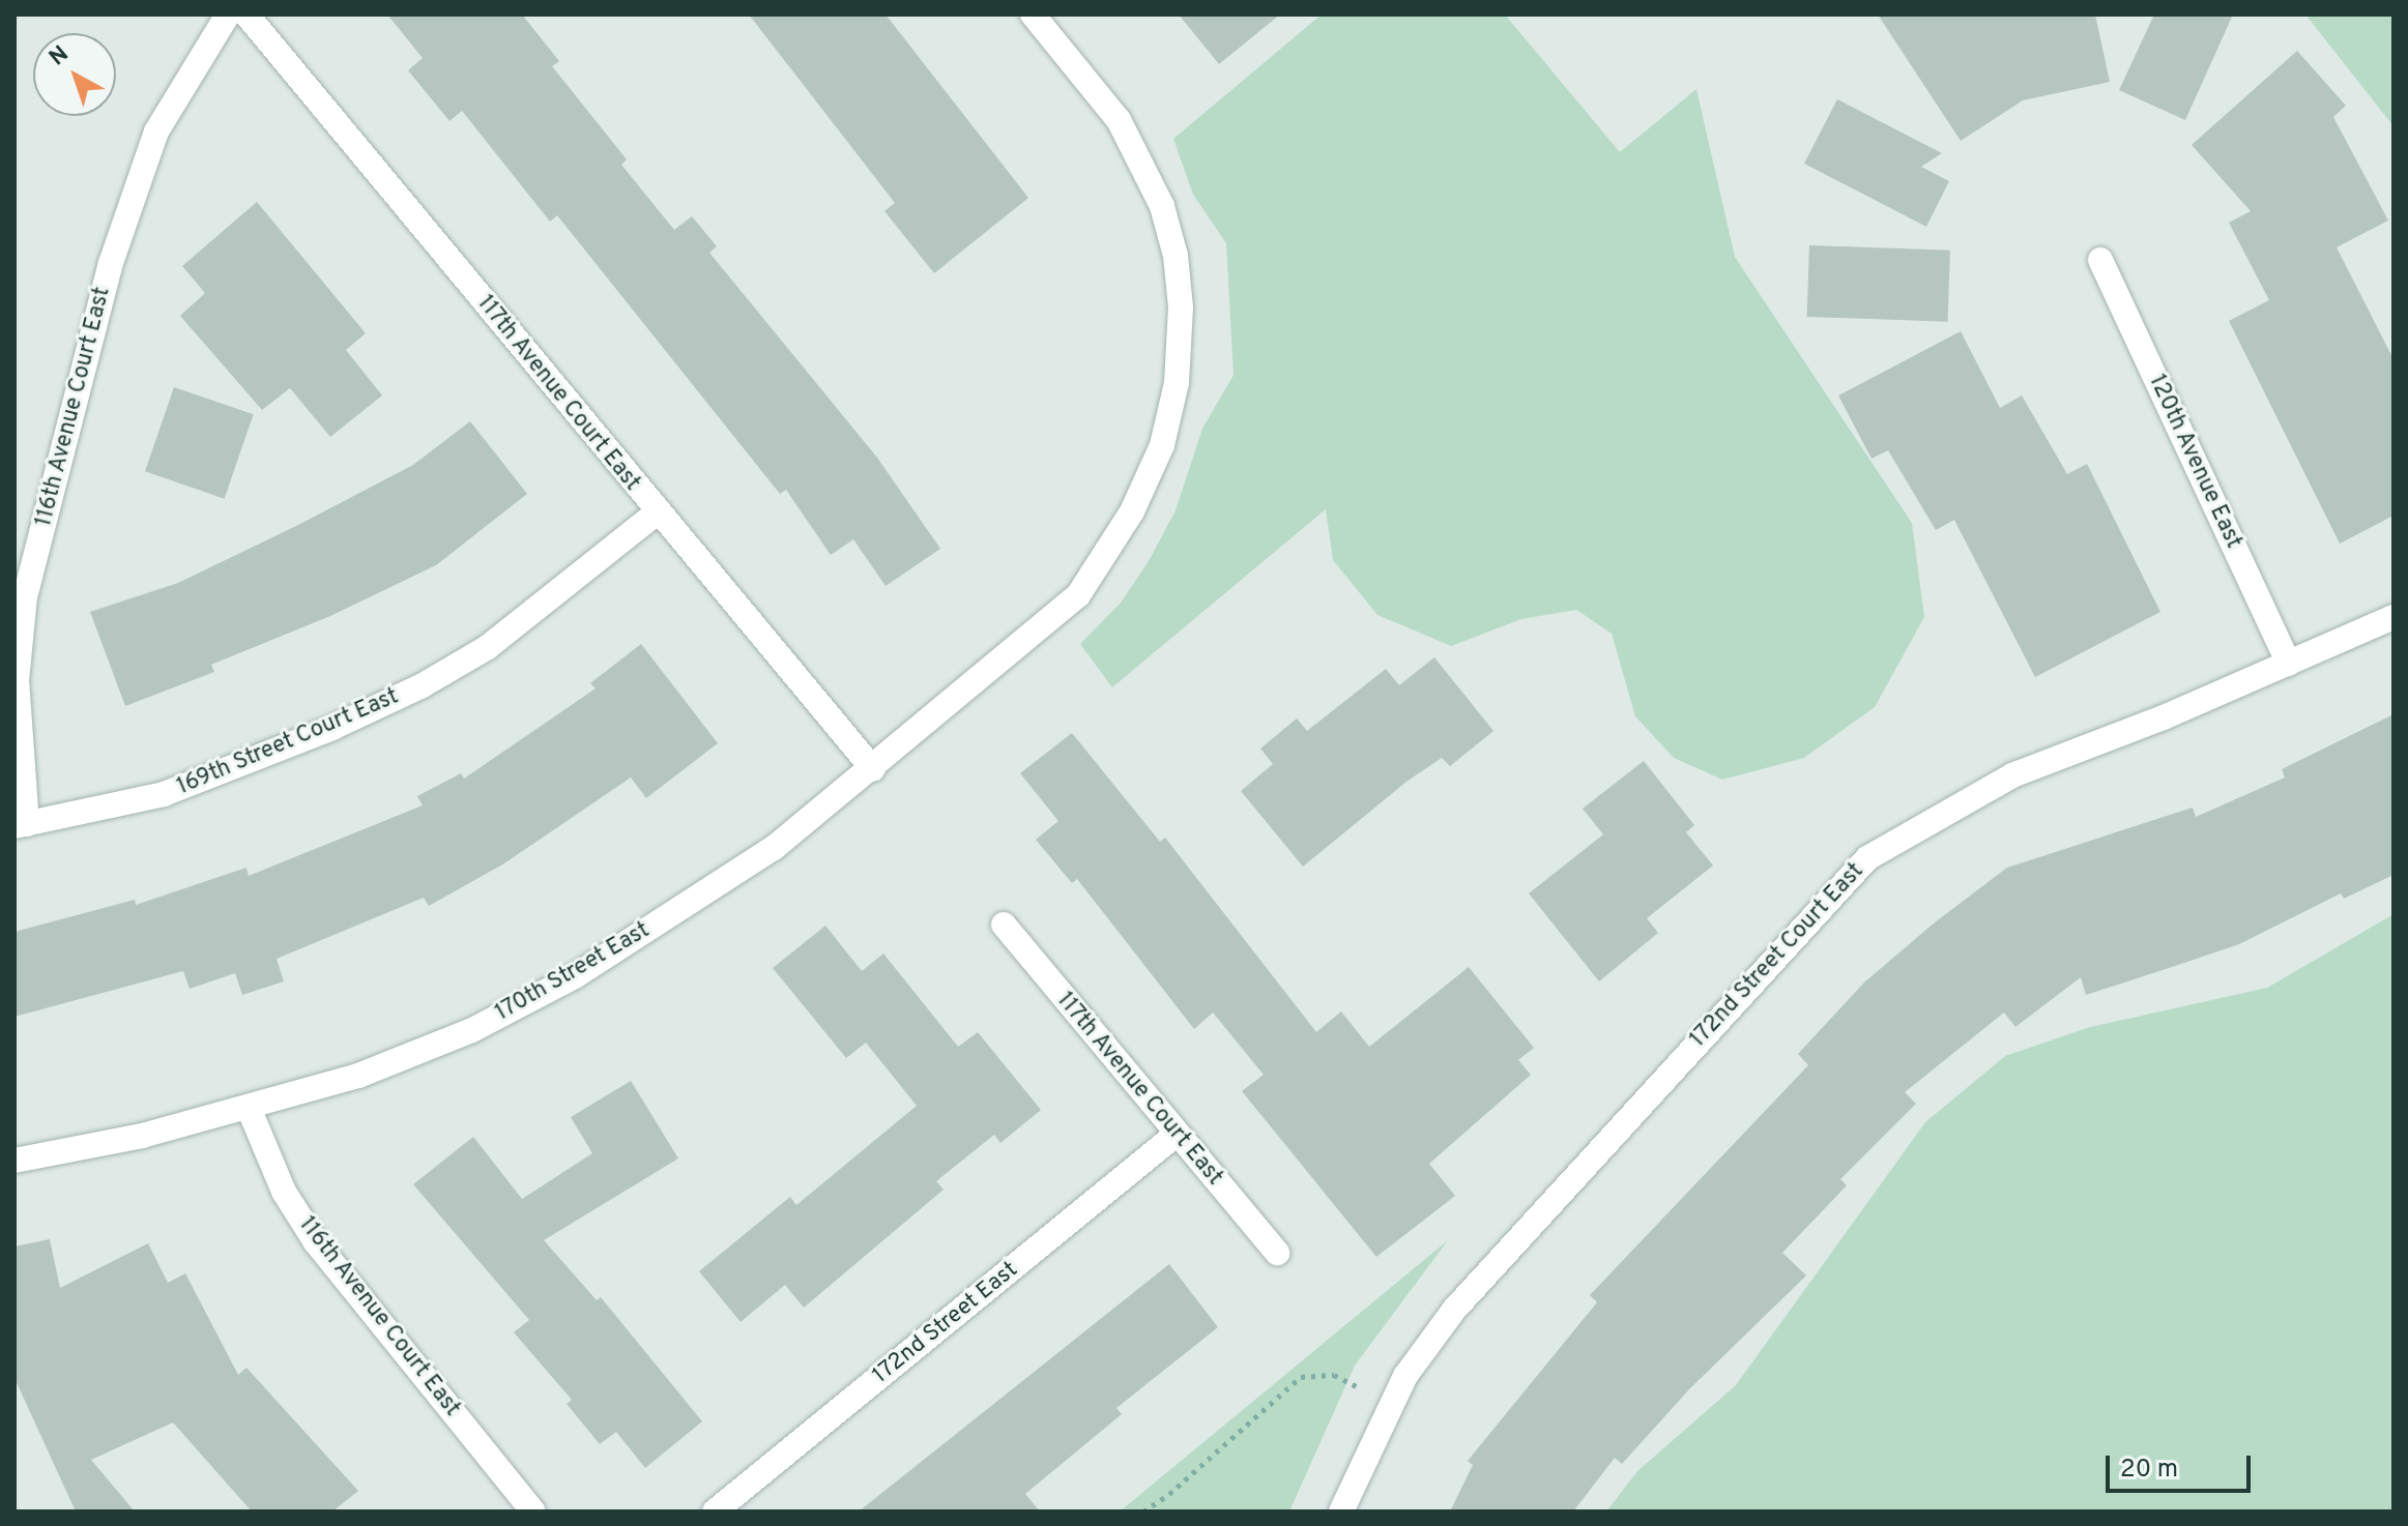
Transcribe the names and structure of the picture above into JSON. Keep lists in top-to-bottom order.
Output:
{
  "streets": {
    "street": [
      "117th Avenue Court East",
      "116th Avenue Court East",
      "120th Avenue East",
      "169th Street Court East",
      "172nd Street Court East",
      "170th Street East",
      "172nd Street East"
    ]
  },
  "crossings": [
    ["117th Avenue Court East", "169th Street Court East"],
    ["117th Avenue Court East", "170th Street East"],
    ["117th Avenue Court East", "172nd Street East"],
    ["116th Avenue Court East", "169th Street Court East"],
    ["116th Avenue Court East", "170th Street East"],
    ["120th Avenue East", "172nd Street Court East"]
  ],
  "scale_bar": "20 m",
  "north": "top left"
}
